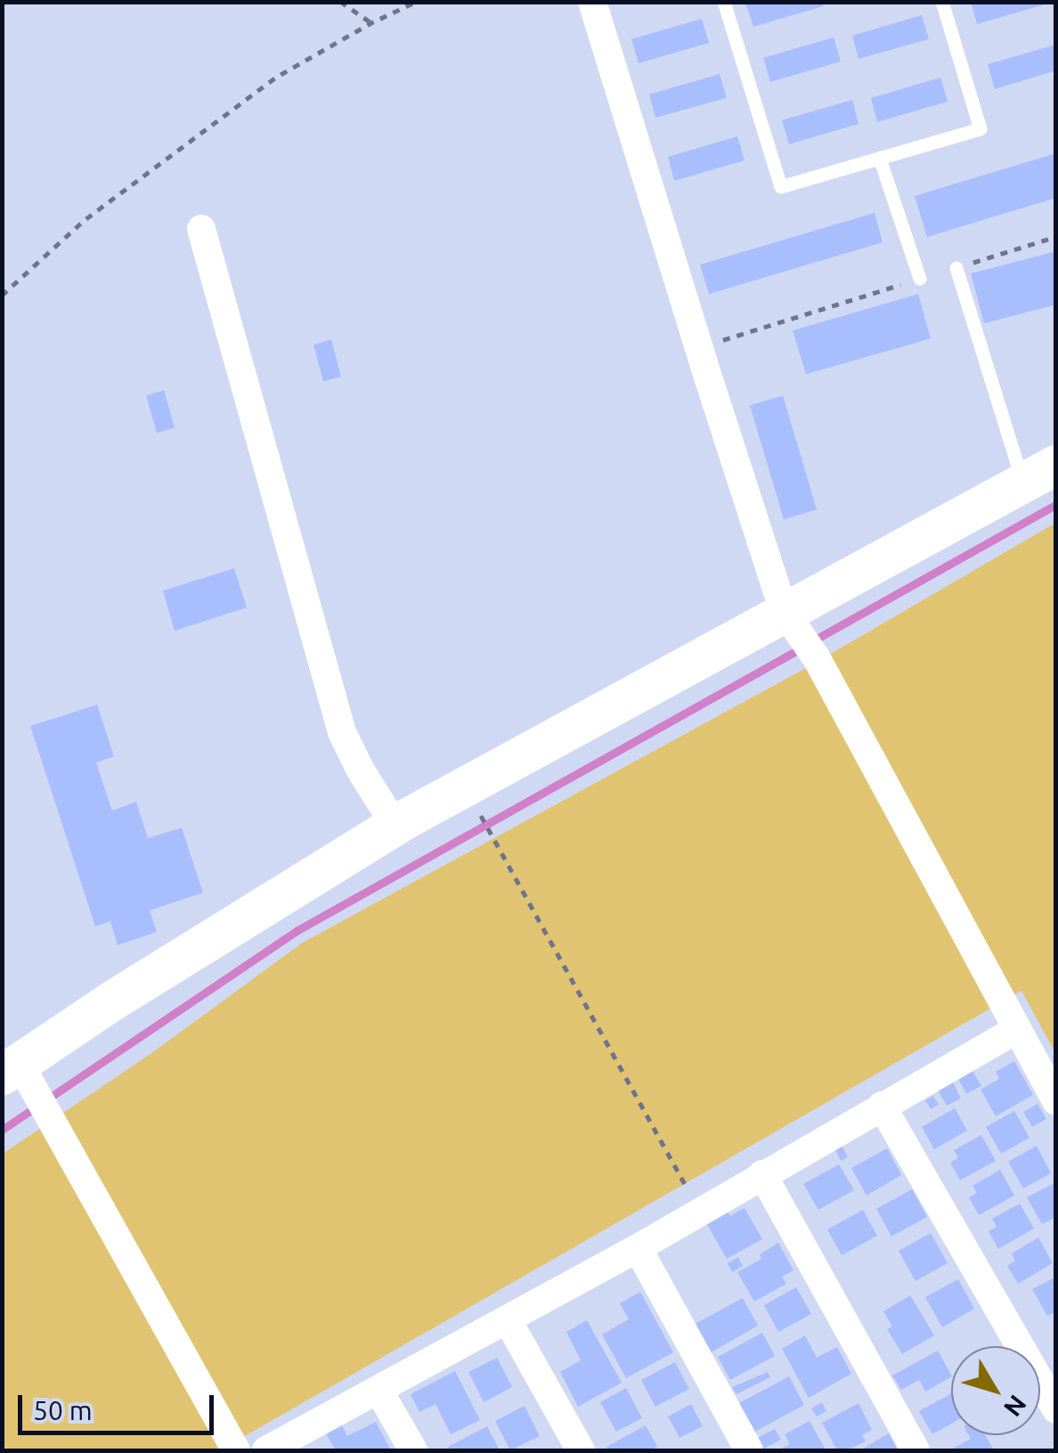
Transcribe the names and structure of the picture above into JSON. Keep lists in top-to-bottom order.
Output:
{
  "scale_bar": "50 m",
  "north": "bottom right"
}
